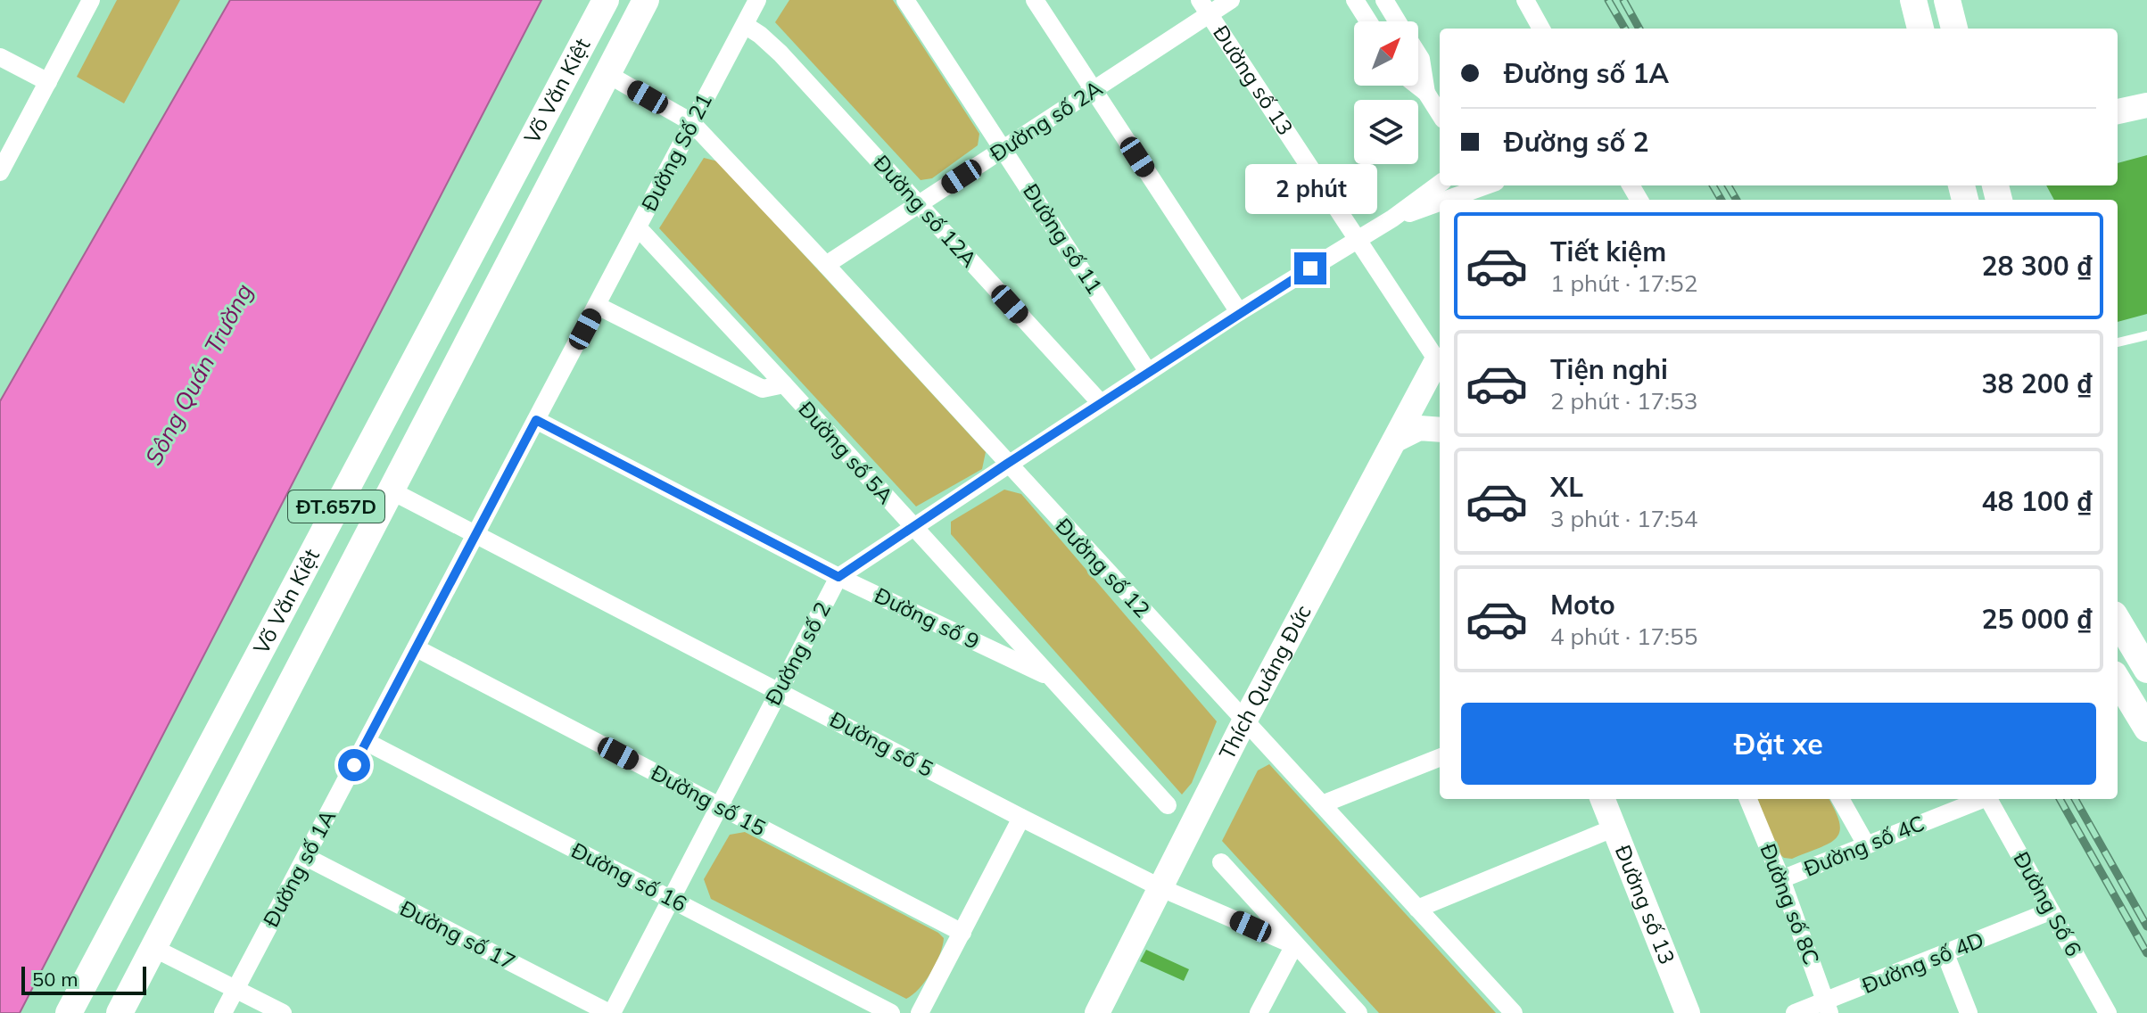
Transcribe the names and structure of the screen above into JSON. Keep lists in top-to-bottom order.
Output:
{
  "streets": {
    "main road": ["Võ Văn Kiệt", "ĐT.657D"],
    "street": [
      "Đường số 13",
      "Đường số 2A",
      "Đường Số 21",
      "Đường số 12A",
      "Đường số 11",
      "Đường số 5A",
      "Đường số 12",
      "Đường số 9",
      "Đường số 2",
      "Thích Quảng Đức",
      "Đường số 5",
      "Đường số 15",
      "Đường số 4C",
      "Đường số 1A",
      "Đường số 16",
      "Đường số 8C",
      "Đường Số 6",
      "Đường số 17",
      "Đường số 4D"
    ]
  },
  "crossings": [
    ["Đường số 13", "Đường số 2A"],
    ["Đường số 13", "Đường số 2"],
    ["Võ Văn Kiệt", "Đường số 12"],
    ["Võ Văn Kiệt", "Đường số 5"],
    ["Đường số 2A", "Đường số 12A"],
    ["Đường số 2A", "Đường số 11"],
    ["Đường số 2A", "Đường số 12"],
    ["Đường Số 21", "Đường số 12A"],
    ["Đường Số 21", "Đường số 5A"],
    ["Đường Số 21", "Đường số 12"],
    ["Đường số 12A", "Đường số 2"],
    ["Đường số 11", "Đường số 2"],
    ["Đường số 5A", "Đường số 9"],
    ["Đường số 5A", "Đường số 2"],
    ["Đường số 12", "Đường số 2"],
    ["Đường số 12", "Thích Quảng Đức"],
    ["Đường số 9", "Đường số 2"],
    ["Đường số 2", "Đường số 5"],
    ["Đường số 2", "Đường số 15"],
    ["Đường số 2", "Đường số 16"],
    ["Đường số 2", "Đường số 17"],
    ["Thích Quảng Đức", "Đường số 5"],
    ["Đường số 5", "Đường số 1A"],
    ["Đường số 15", "Đường số 1A"],
    ["Đường số 4C", "Đường số 8C"],
    ["Đường số 1A", "Đường số 16"],
    ["Đường số 1A", "Đường số 17"],
    ["Đường số 8C", "Đường số 4D"],
    ["Đường Số 6", "Đường số 4D"]
  ],
  "water": ["Sông Quán Trường"],
  "scale_bar": "50 m",
  "north": "top right",
  "page": {
    "banner": ["Đường số 1A", "Đường số 2"],
    "bubble": "2 phút",
    "list": [
      {
        "name": "Tiết kiệm",
        "note": "1 phút · 17:52",
        "value": "28 300 ₫"
      },
      {
        "name": "Tiện nghi",
        "note": "2 phút · 17:53",
        "value": "38 200 ₫"
      },
      {
        "name": "XL",
        "note": "3 phút · 17:54",
        "value": "48 100 ₫"
      },
      {
        "name": "Moto",
        "note": "4 phút · 17:55",
        "value": "25 000 ₫"
      }
    ],
    "buttons": "Đặt xe",
    "scale": "50 m"
  }
}
